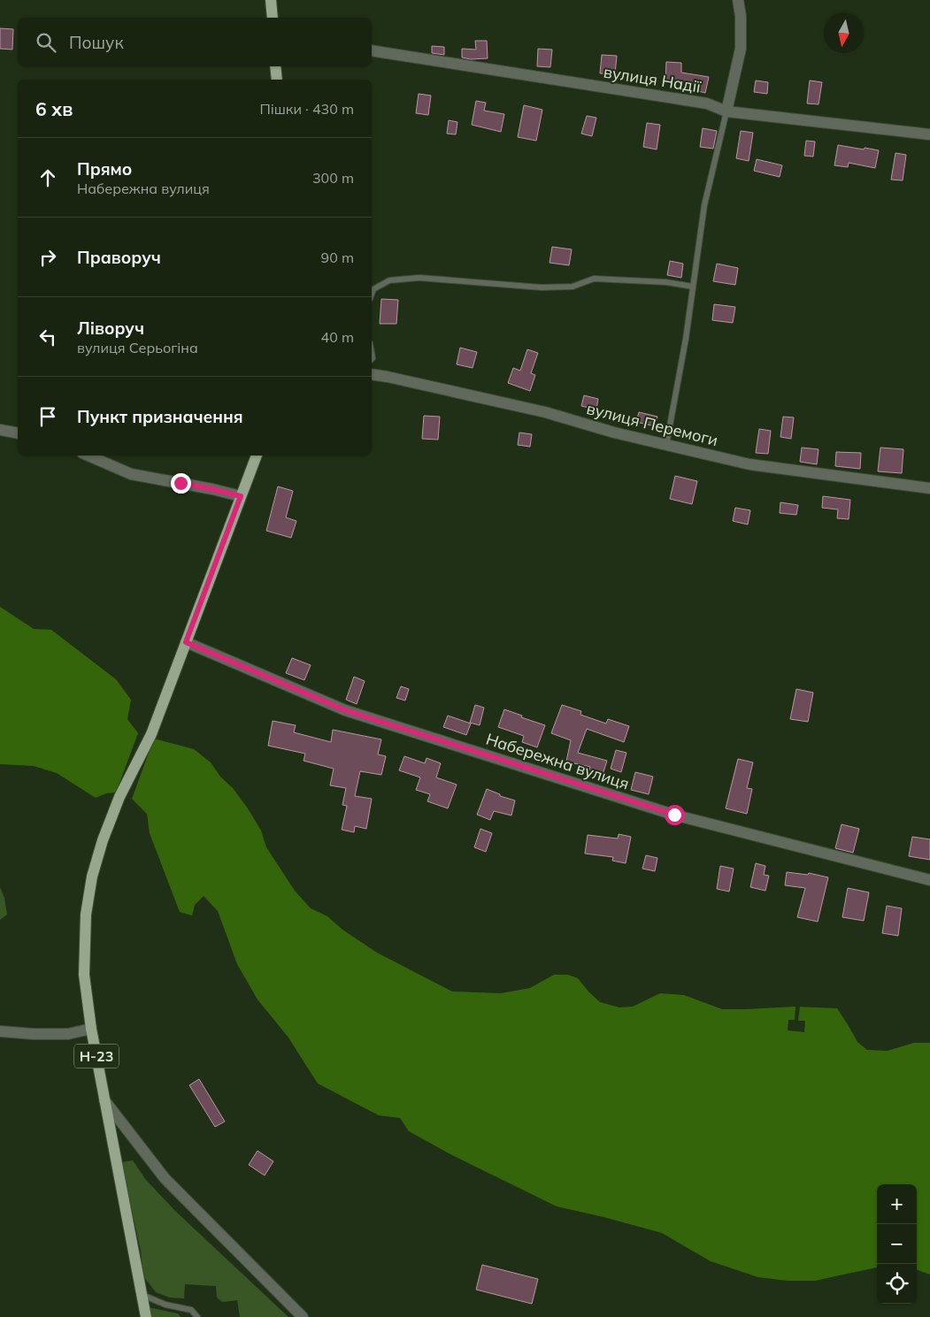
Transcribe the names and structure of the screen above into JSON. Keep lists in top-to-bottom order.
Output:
{
  "streets": {
    "main road": ["Н-23"],
    "street": ["вулиця Надії", "вулиця Перемоги", "Набережна вулиця"]
  },
  "crossings": [
    ["Набережна вулиця", "Н-23"]
  ],
  "north": "bottom",
  "page": {
    "search": "Пошук",
    "heading": ["6 хв", "Пішки · 430 m"],
    "list": [
      ["Прямо", "Набережна вулиця", "300 m"],
      ["Праворуч", "90 m"],
      ["Ліворуч", "вулиця Серьогіна", "40 m"],
      "Пункт призначення"
    ],
    "map_buttons": ["+", "−"]
  }
}
